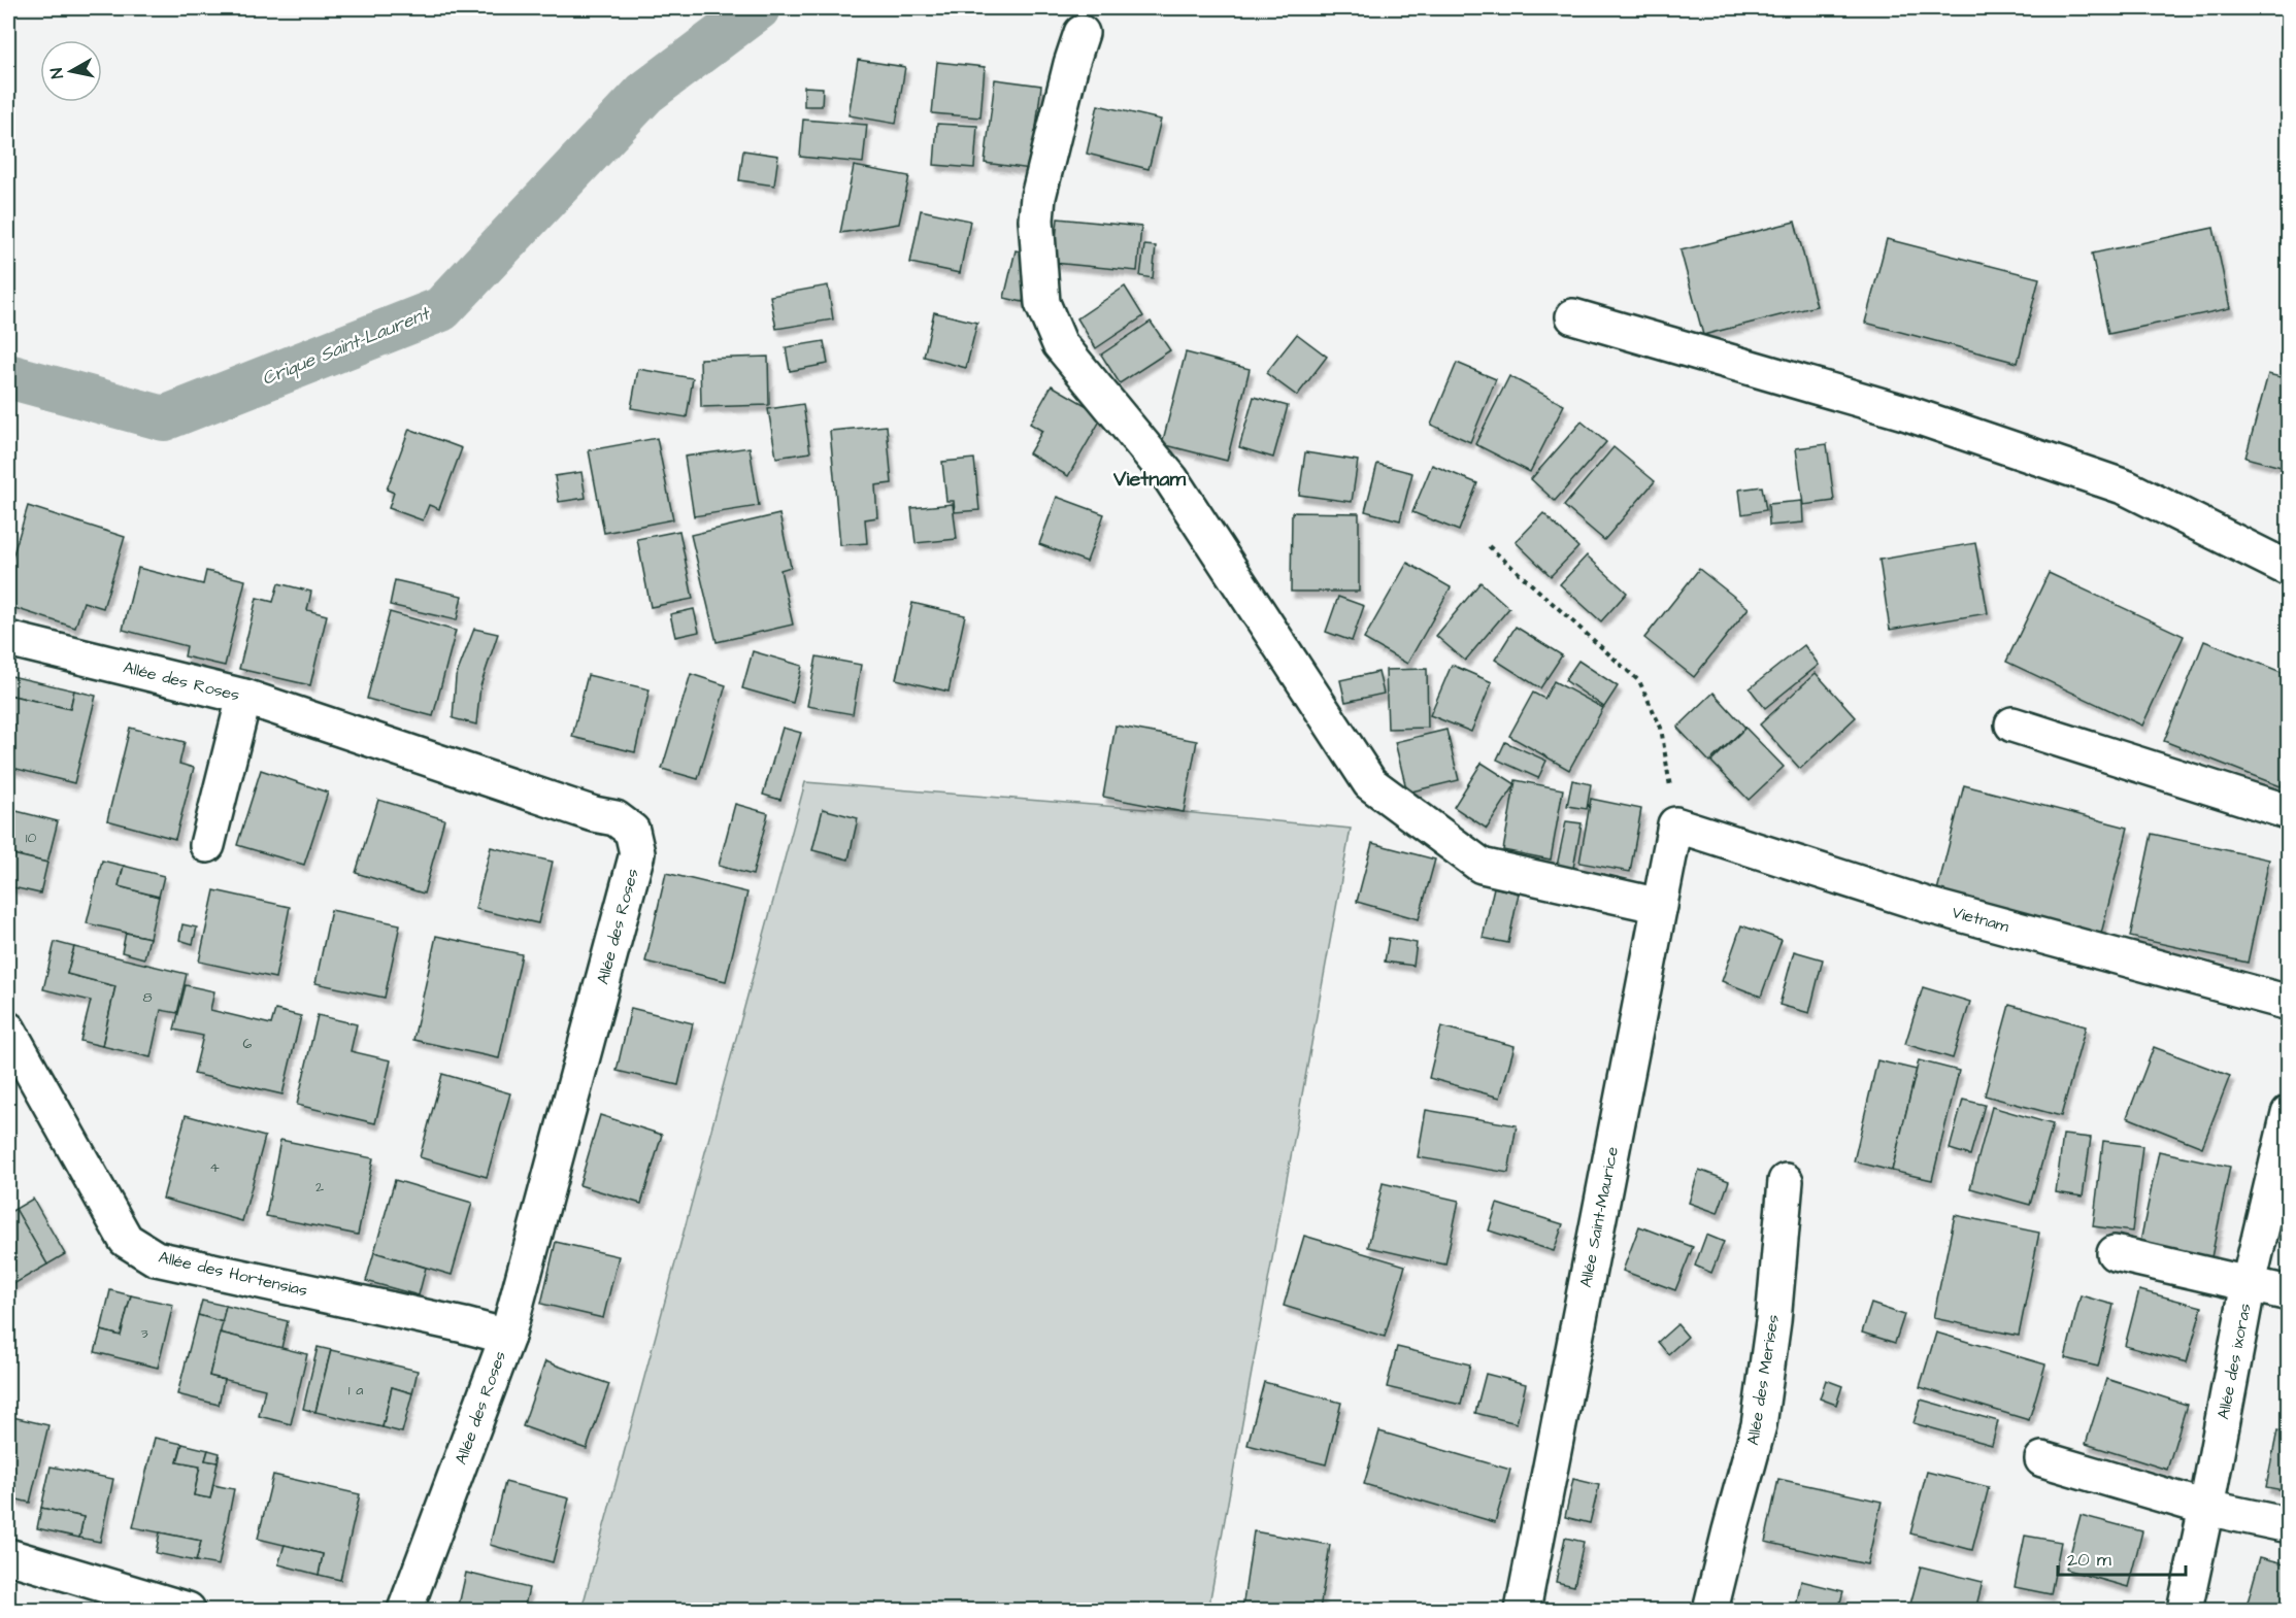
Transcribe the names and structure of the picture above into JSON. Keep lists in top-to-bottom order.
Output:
{
  "streets": {
    "street": [
      "Allée des Roses",
      "Vietnam",
      "Allée Saint-Maurice",
      "Allée des Hortensias",
      "Allée des ixoras",
      "Allée des Merises"
    ]
  },
  "crossings": [
    ["Allée des Roses", "Allée des Hortensias"],
    ["Vietnam", "Allée Saint-Maurice"]
  ],
  "districts": ["Vietnam"],
  "water": ["Crique Saint-Laurent"],
  "house_numbers": [
    "10",
    "8",
    "6",
    "4",
    "2",
    "3",
    "1 a"
  ],
  "scale_bar": "20 m",
  "north": "left"
}
